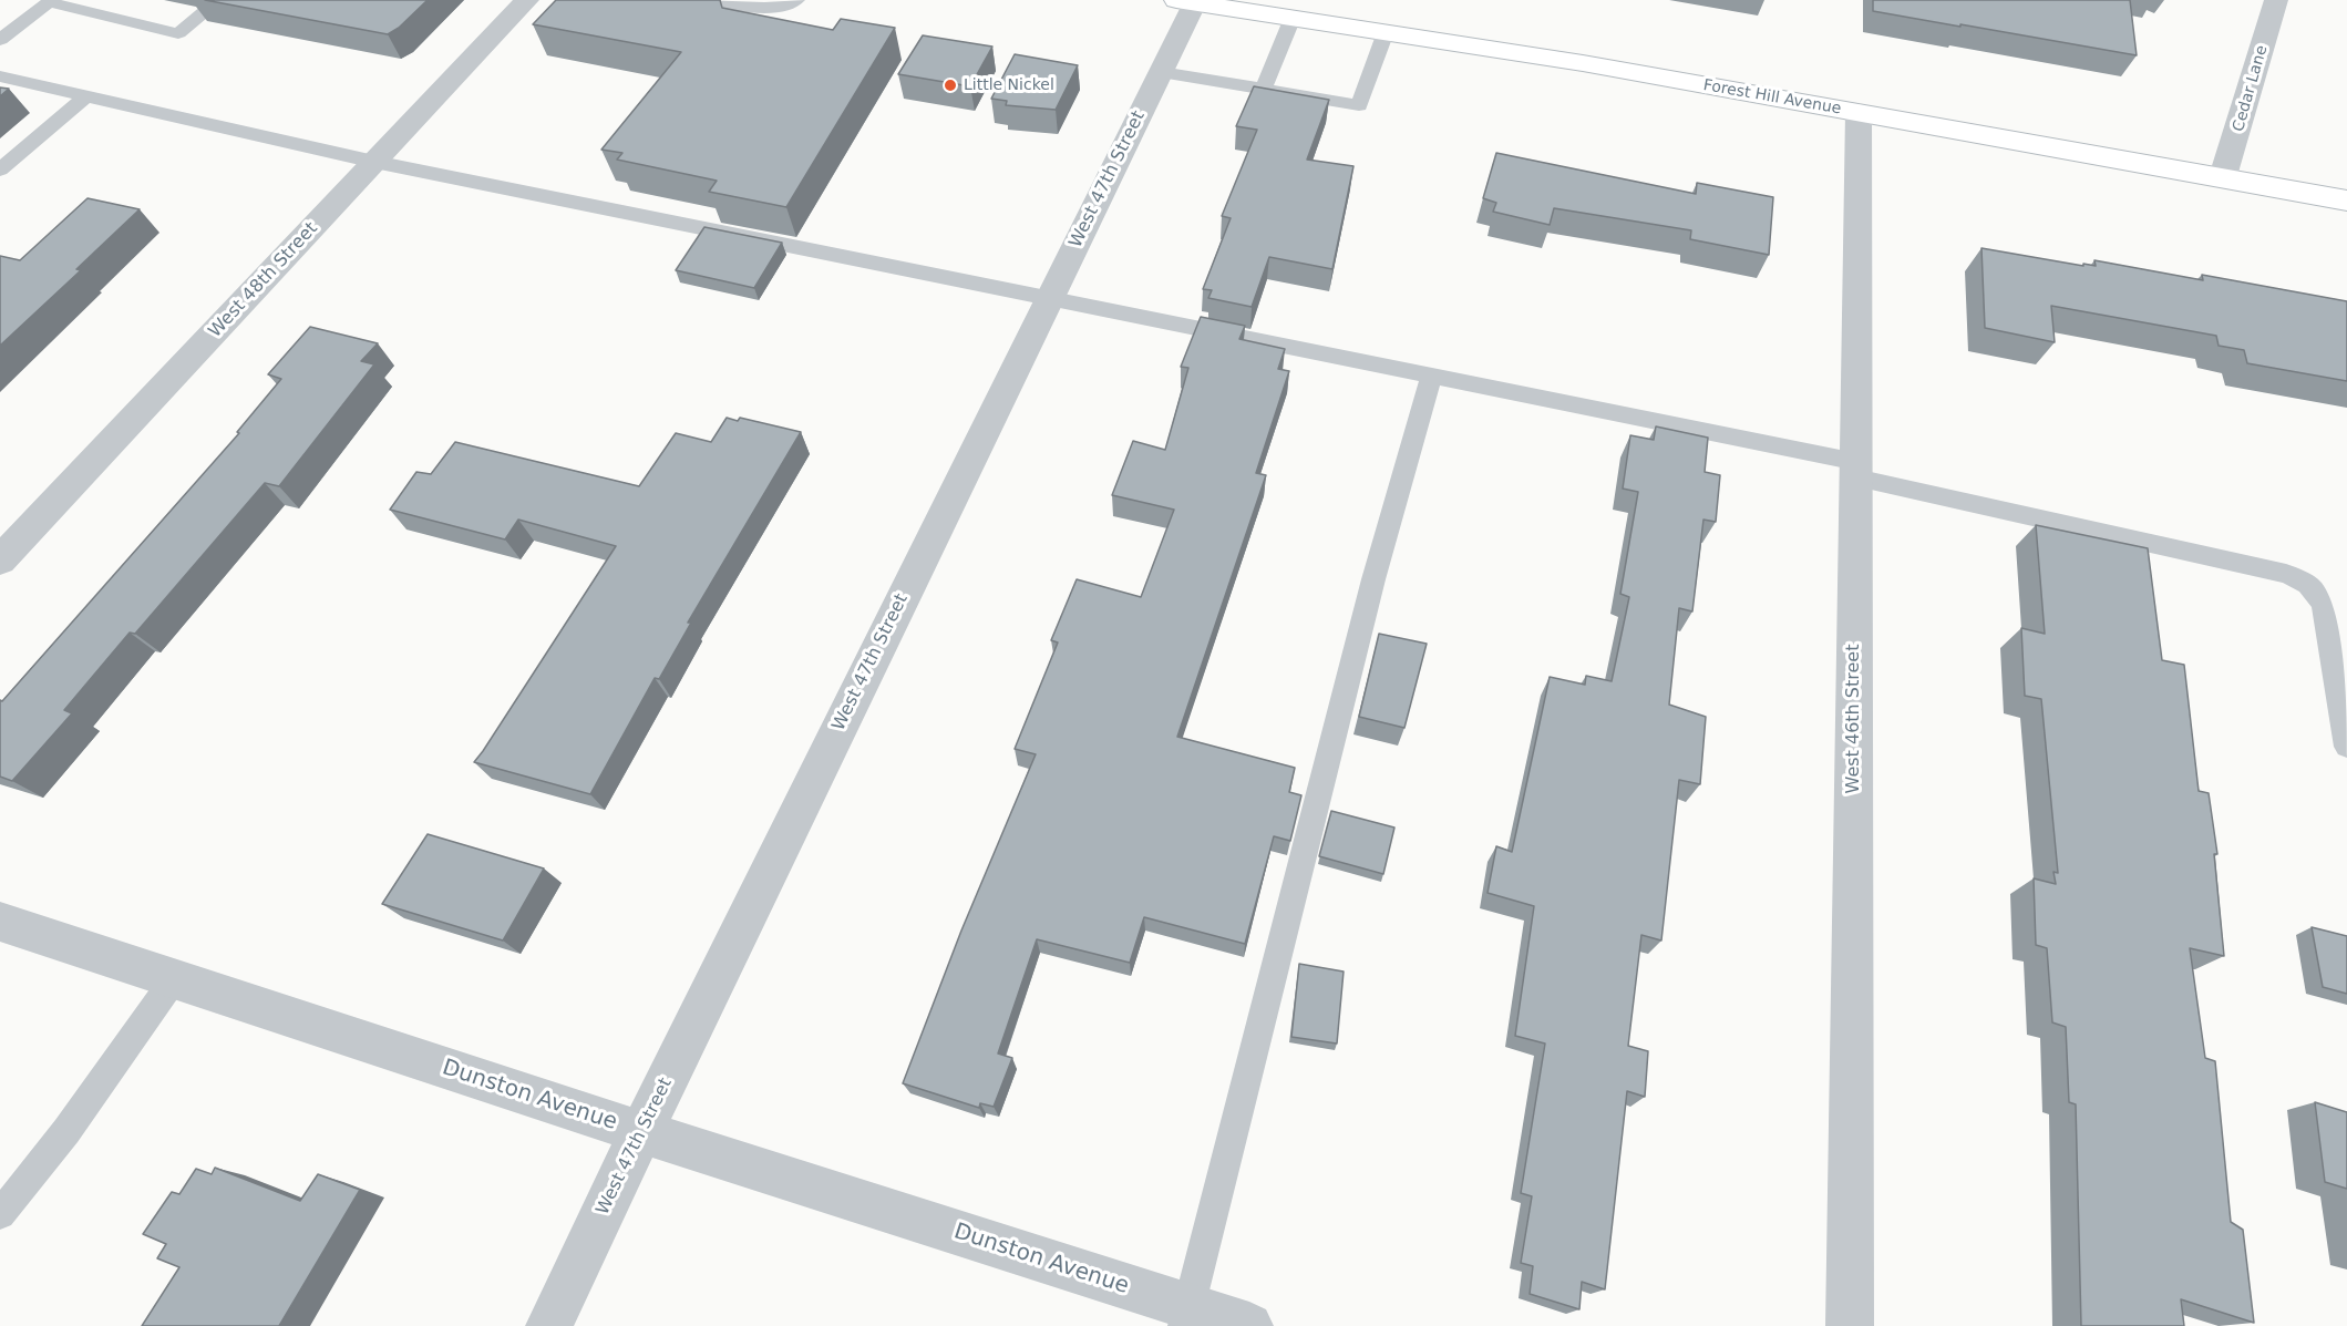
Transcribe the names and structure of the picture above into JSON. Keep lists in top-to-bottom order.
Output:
{
  "streets": {
    "main road": ["Forest Hill Avenue"],
    "street": [
      "Cedar Lane",
      "West 47th Street",
      "West 48th Street",
      "West 46th Street",
      "Dunston Avenue"
    ]
  },
  "crossings": [
    ["Cedar Lane", "Forest Hill Avenue"],
    ["Forest Hill Avenue", "West 47th Street"],
    ["Forest Hill Avenue", "West 46th Street"],
    ["West 47th Street", "Dunston Avenue"]
  ],
  "places": ["Little Nickel"]
}
